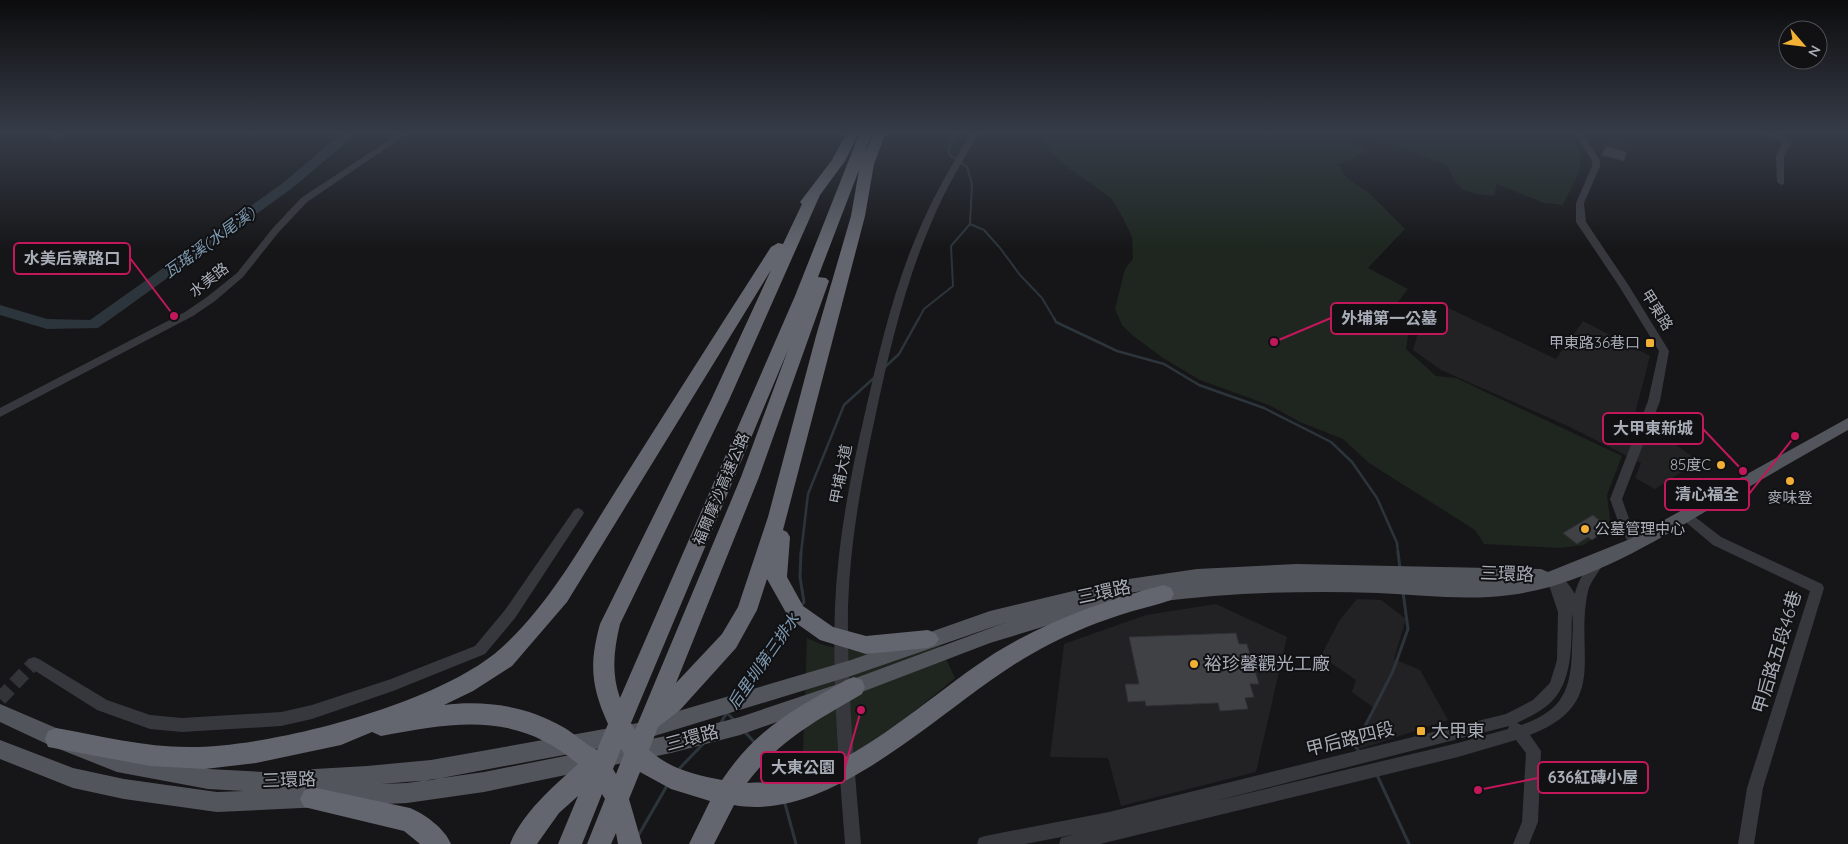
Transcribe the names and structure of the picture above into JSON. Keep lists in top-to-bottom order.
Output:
{
  "streets": {
    "highway": ["福爾摩沙高速公路"],
    "main road": ["三環路"],
    "street": [
      "水美路",
      "甲東路",
      "甲埔大道",
      "甲后路五段46巷",
      "甲后路四段"
    ]
  },
  "crossings": [
    ["甲東路", "三環路"],
    ["三環路", "甲后路五段46巷"],
    ["三環路", "甲后路四段"]
  ],
  "water": ["瓦瑤溪(水尾溪)", "后里圳第三排水"],
  "places": {
    "other": [
      "水美后寮路口",
      "外埔第一公墓",
      "清心福全",
      "85度C",
      "大甲東新城",
      "麥味登",
      "公墓管理中心",
      "裕珍馨觀光工廠",
      "大東公園",
      "636紅磚小屋"
    ],
    "transit": ["甲東路36巷口", "大甲東"]
  },
  "north": "bottom right"
}
